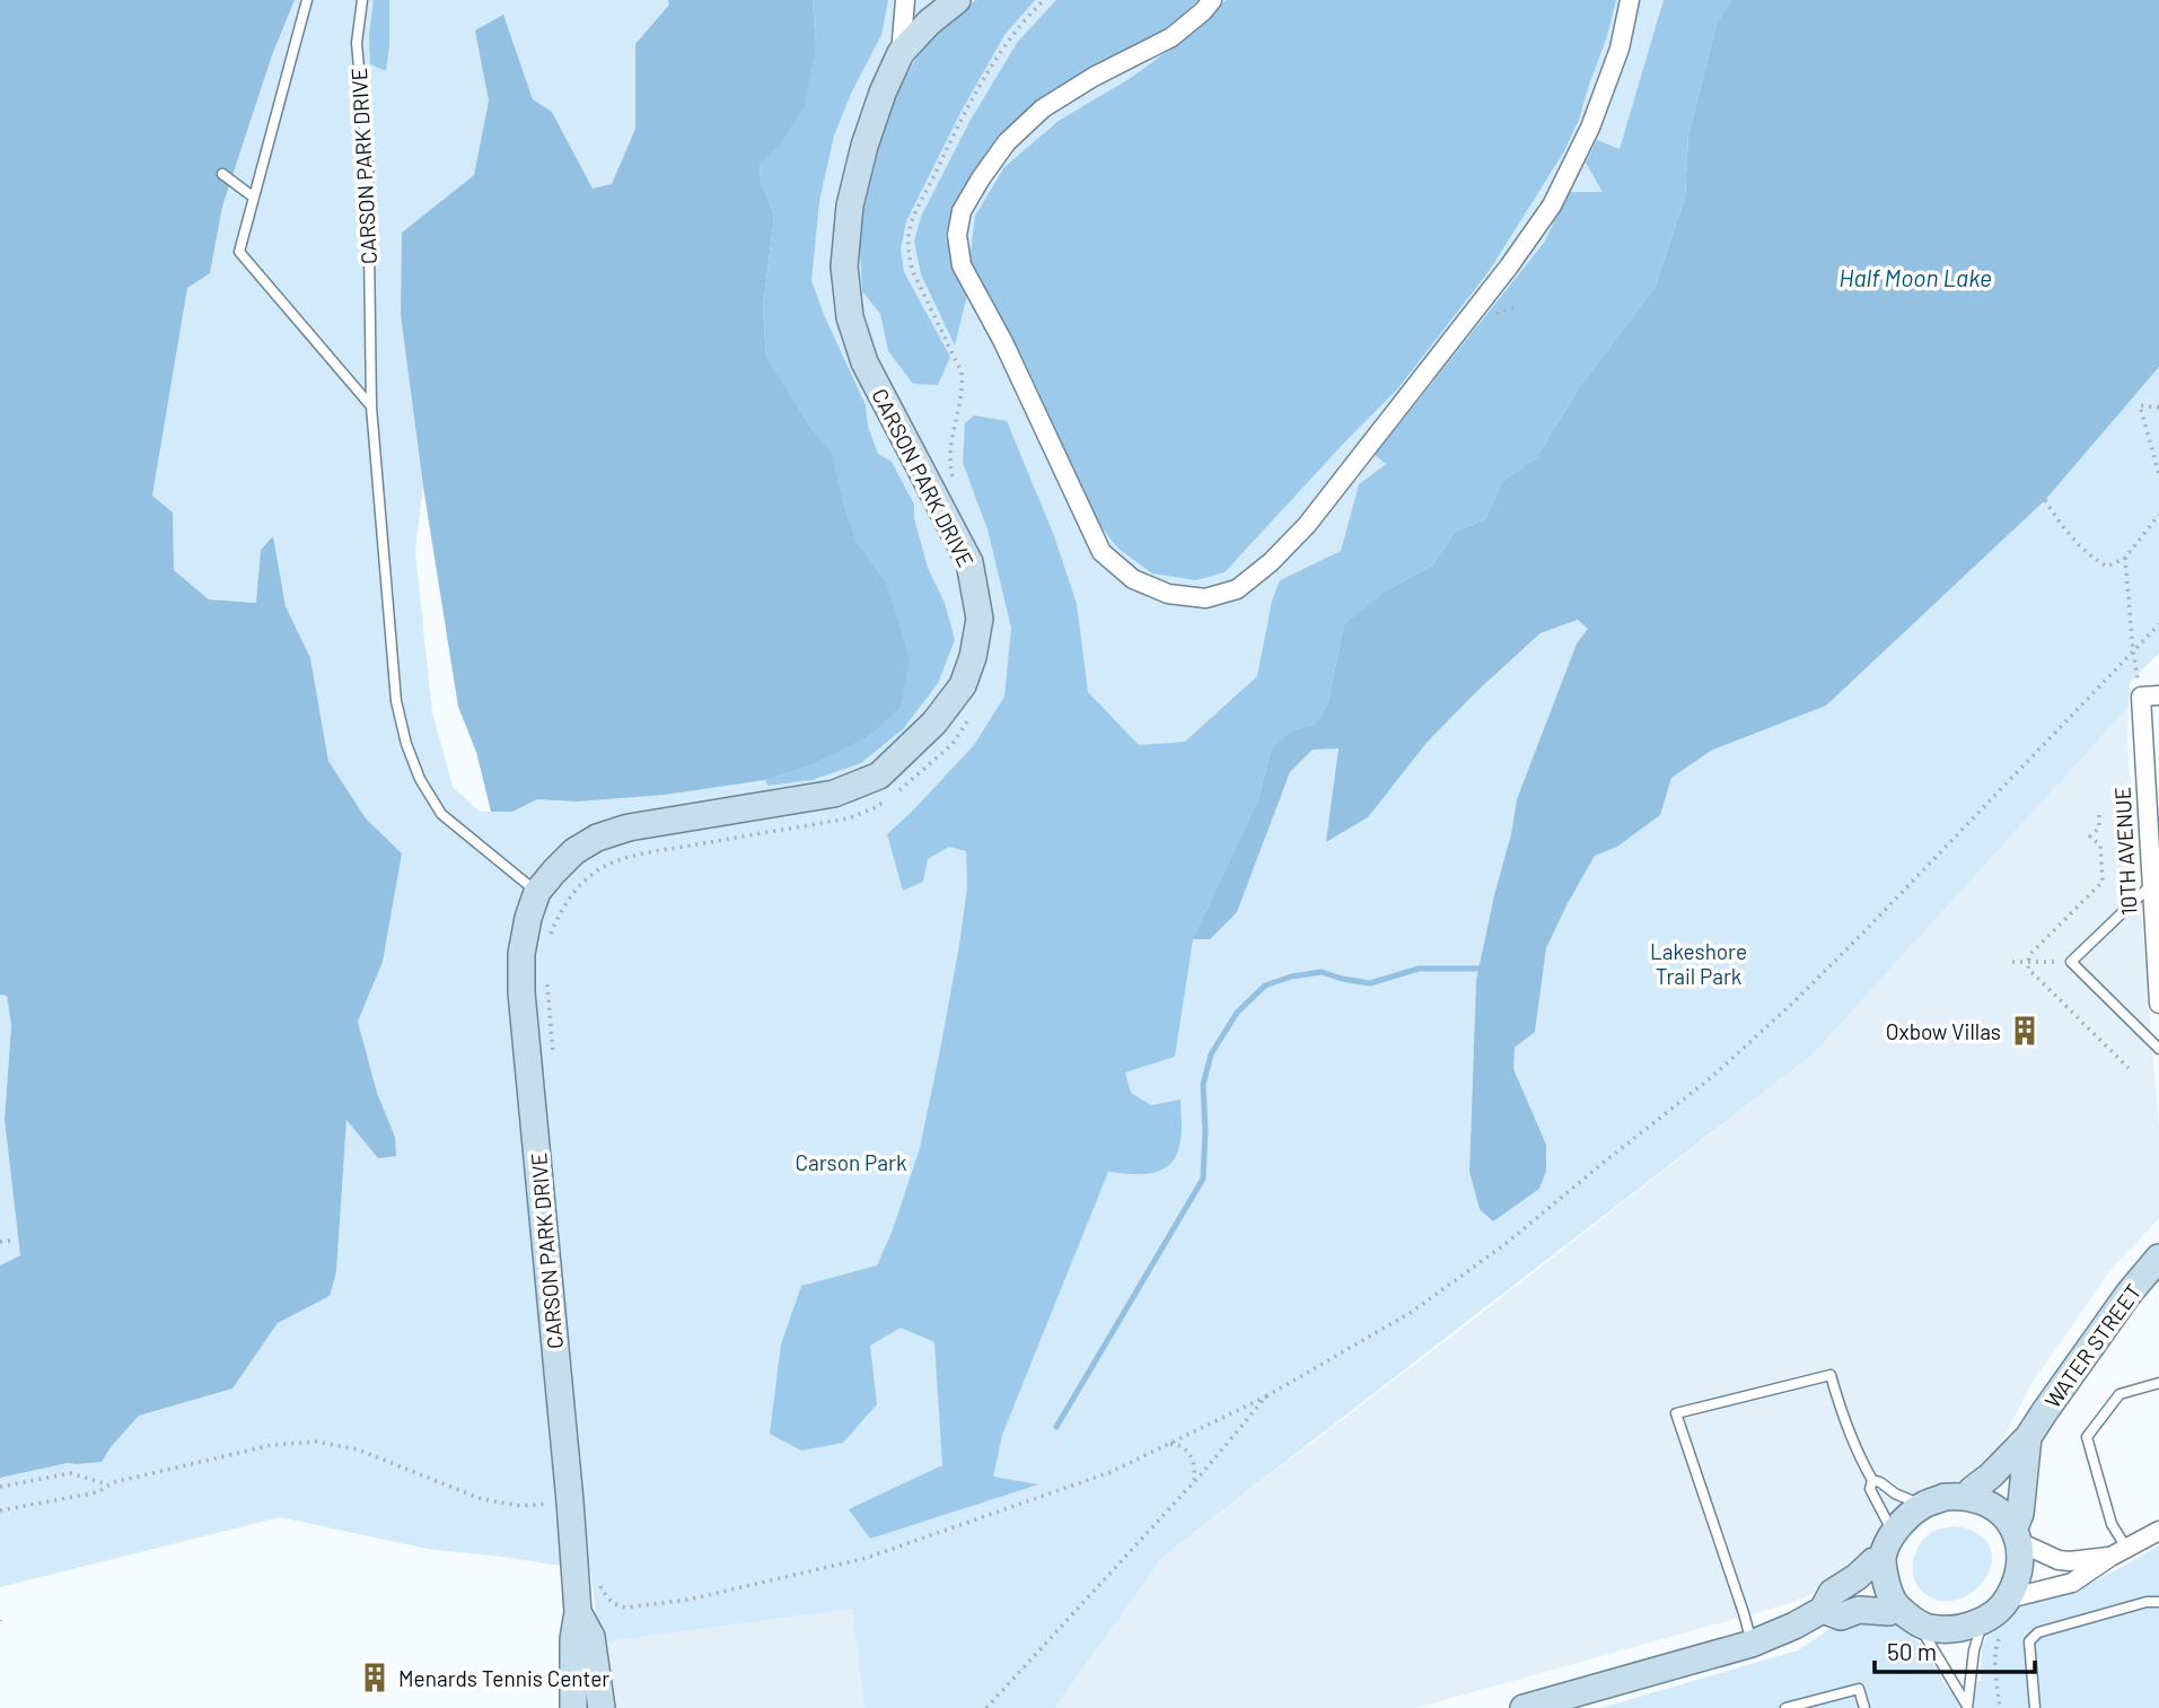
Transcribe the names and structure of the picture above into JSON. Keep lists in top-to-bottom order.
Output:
{
  "streets": {
    "street": ["CARSON PARK DRIVE", "10TH AVENUE", "WATER STREET"]
  },
  "water": ["Half Moon Lake"],
  "parks": ["Lakeshore Trail Park", "Carson Park"],
  "places": {
    "building": ["Oxbow Villas", "Menards Tennis Center"]
  },
  "scale_bar": "50 m"
}
